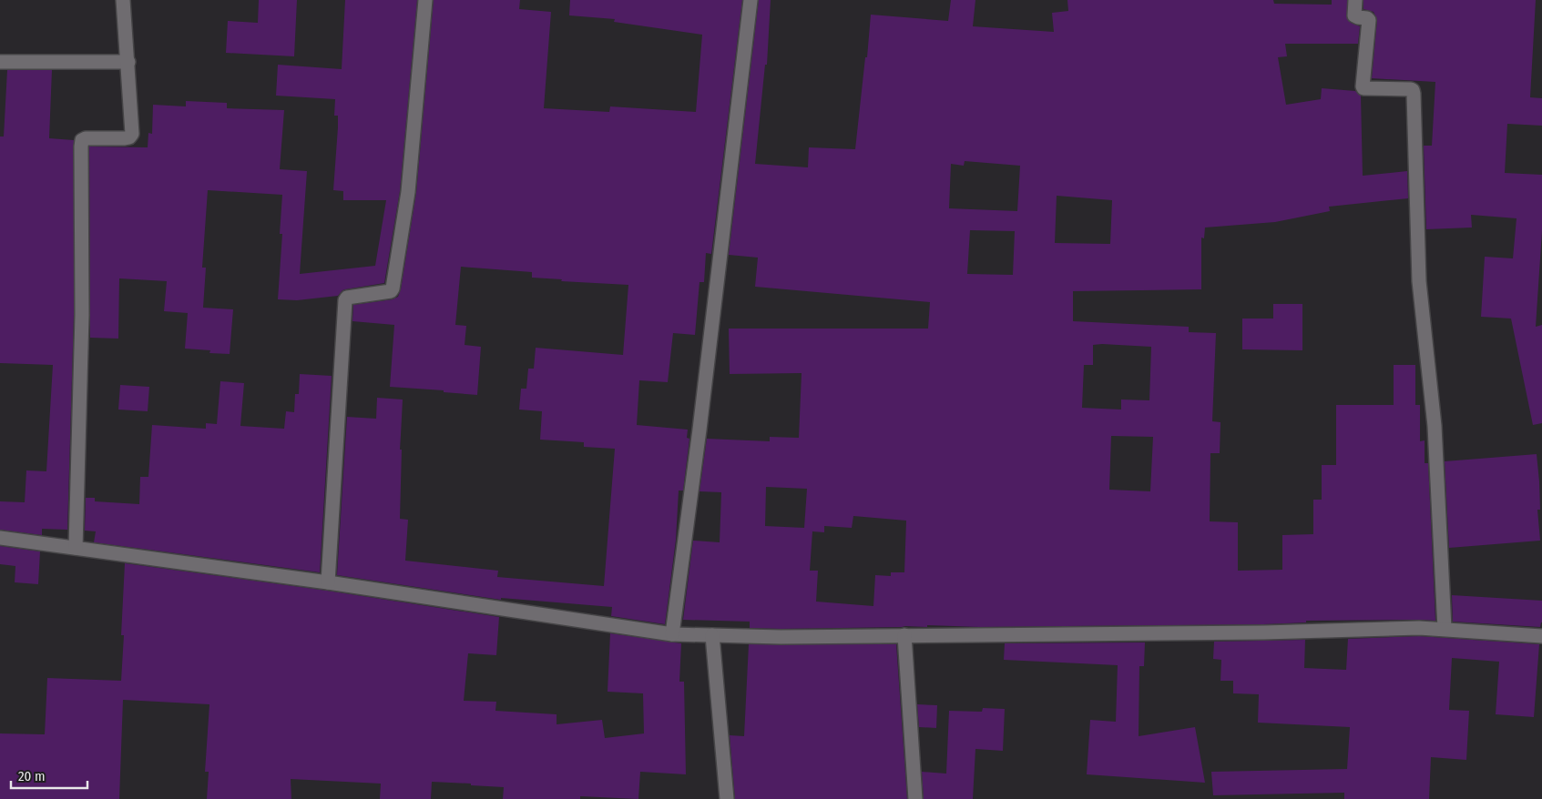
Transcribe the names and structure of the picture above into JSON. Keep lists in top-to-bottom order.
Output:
{
  "scale_bar": "20 m"
}
